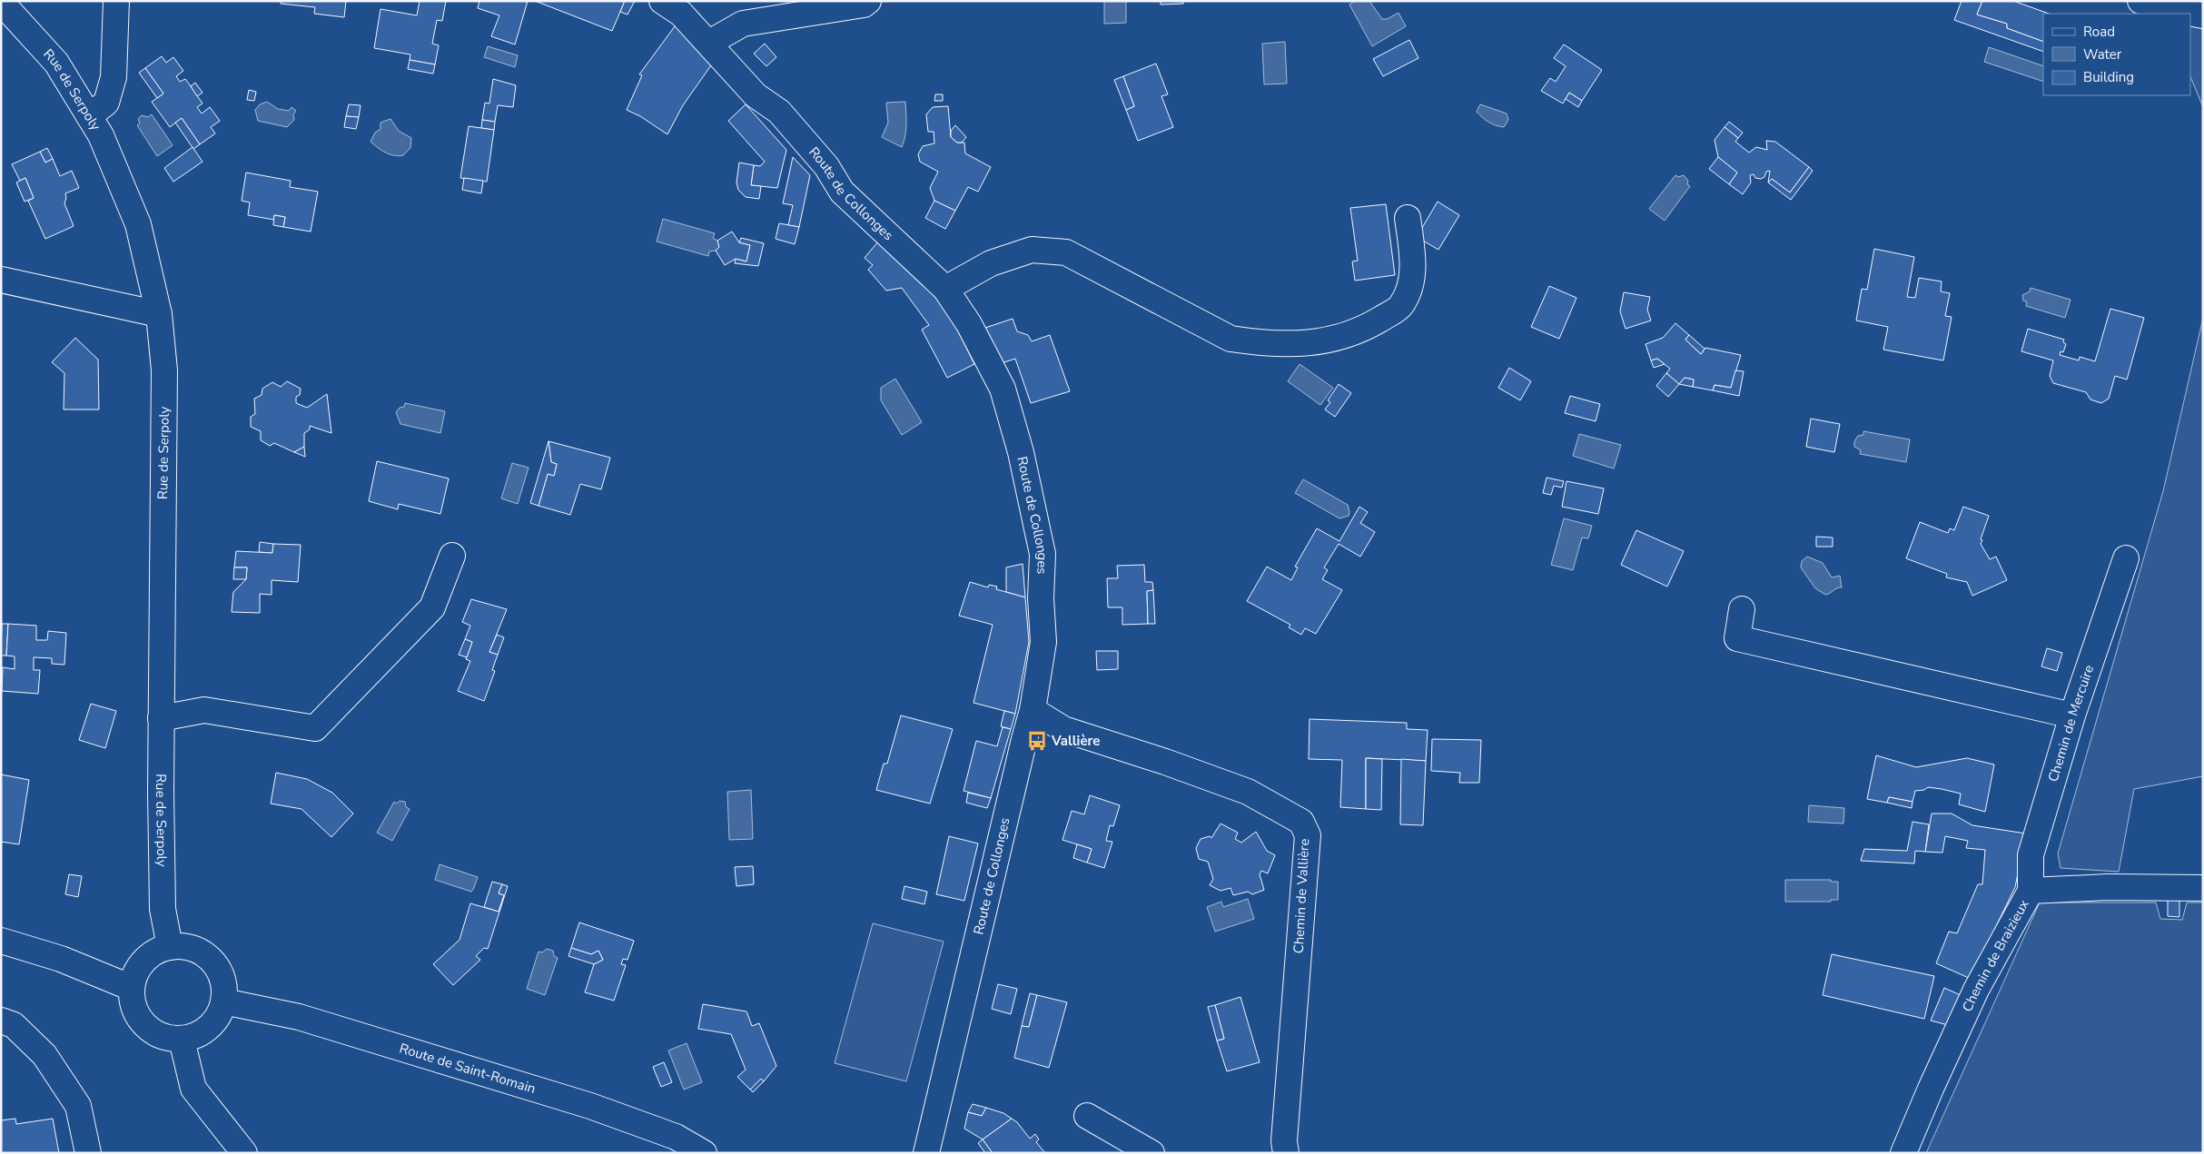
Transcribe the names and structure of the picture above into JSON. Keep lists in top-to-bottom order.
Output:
{
  "streets": {
    "street": [
      "Rue de Serpoly",
      "Route de Collonges",
      "Chemin de Mercuire",
      "Chemin de Vallière",
      "Chemin de Braizieux",
      "Route de Saint-Romain"
    ]
  },
  "crossings": [
    ["Rue de Serpoly", "Route de Saint-Romain"],
    ["Route de Collonges", "Chemin de Vallière"],
    ["Chemin de Mercuire", "Chemin de Braizieux"]
  ],
  "places": {
    "bus stop": ["Vallière"]
  },
  "legend": ["Road", "Water", "Building"]
}
